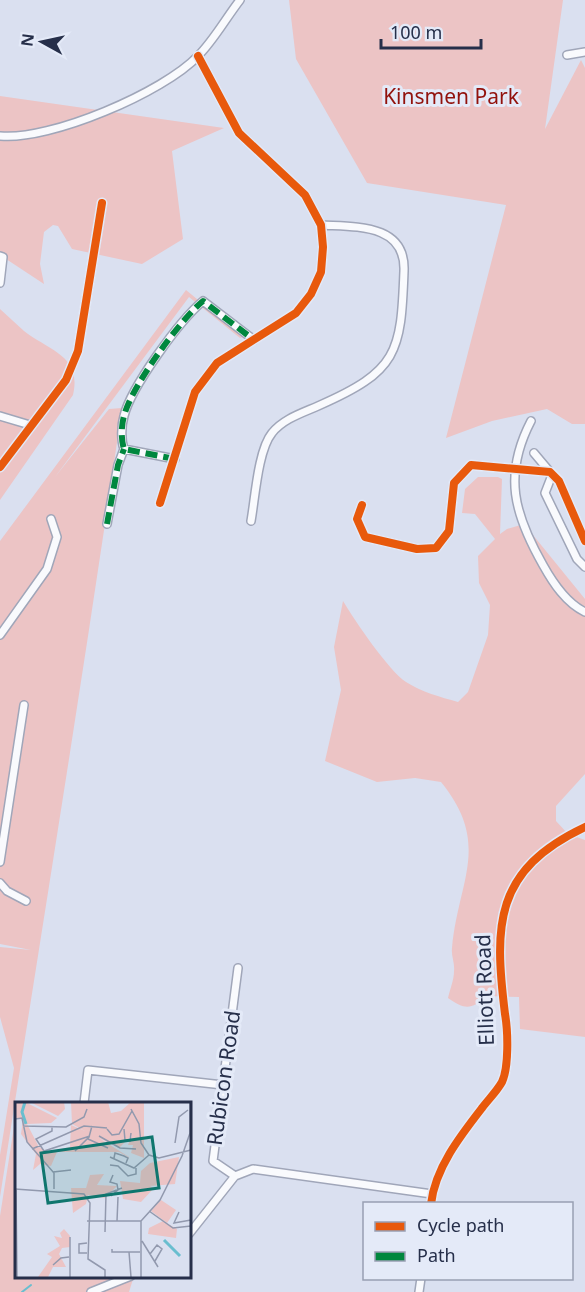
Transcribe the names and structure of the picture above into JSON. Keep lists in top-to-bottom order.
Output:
{
  "streets": {
    "street": ["Elliott Road", "Rubicon Road"]
  },
  "parks": ["Kinsmen Park"],
  "legend": ["Cycle path", "Path"],
  "scale_bar": "100 m",
  "north": "left"
}
